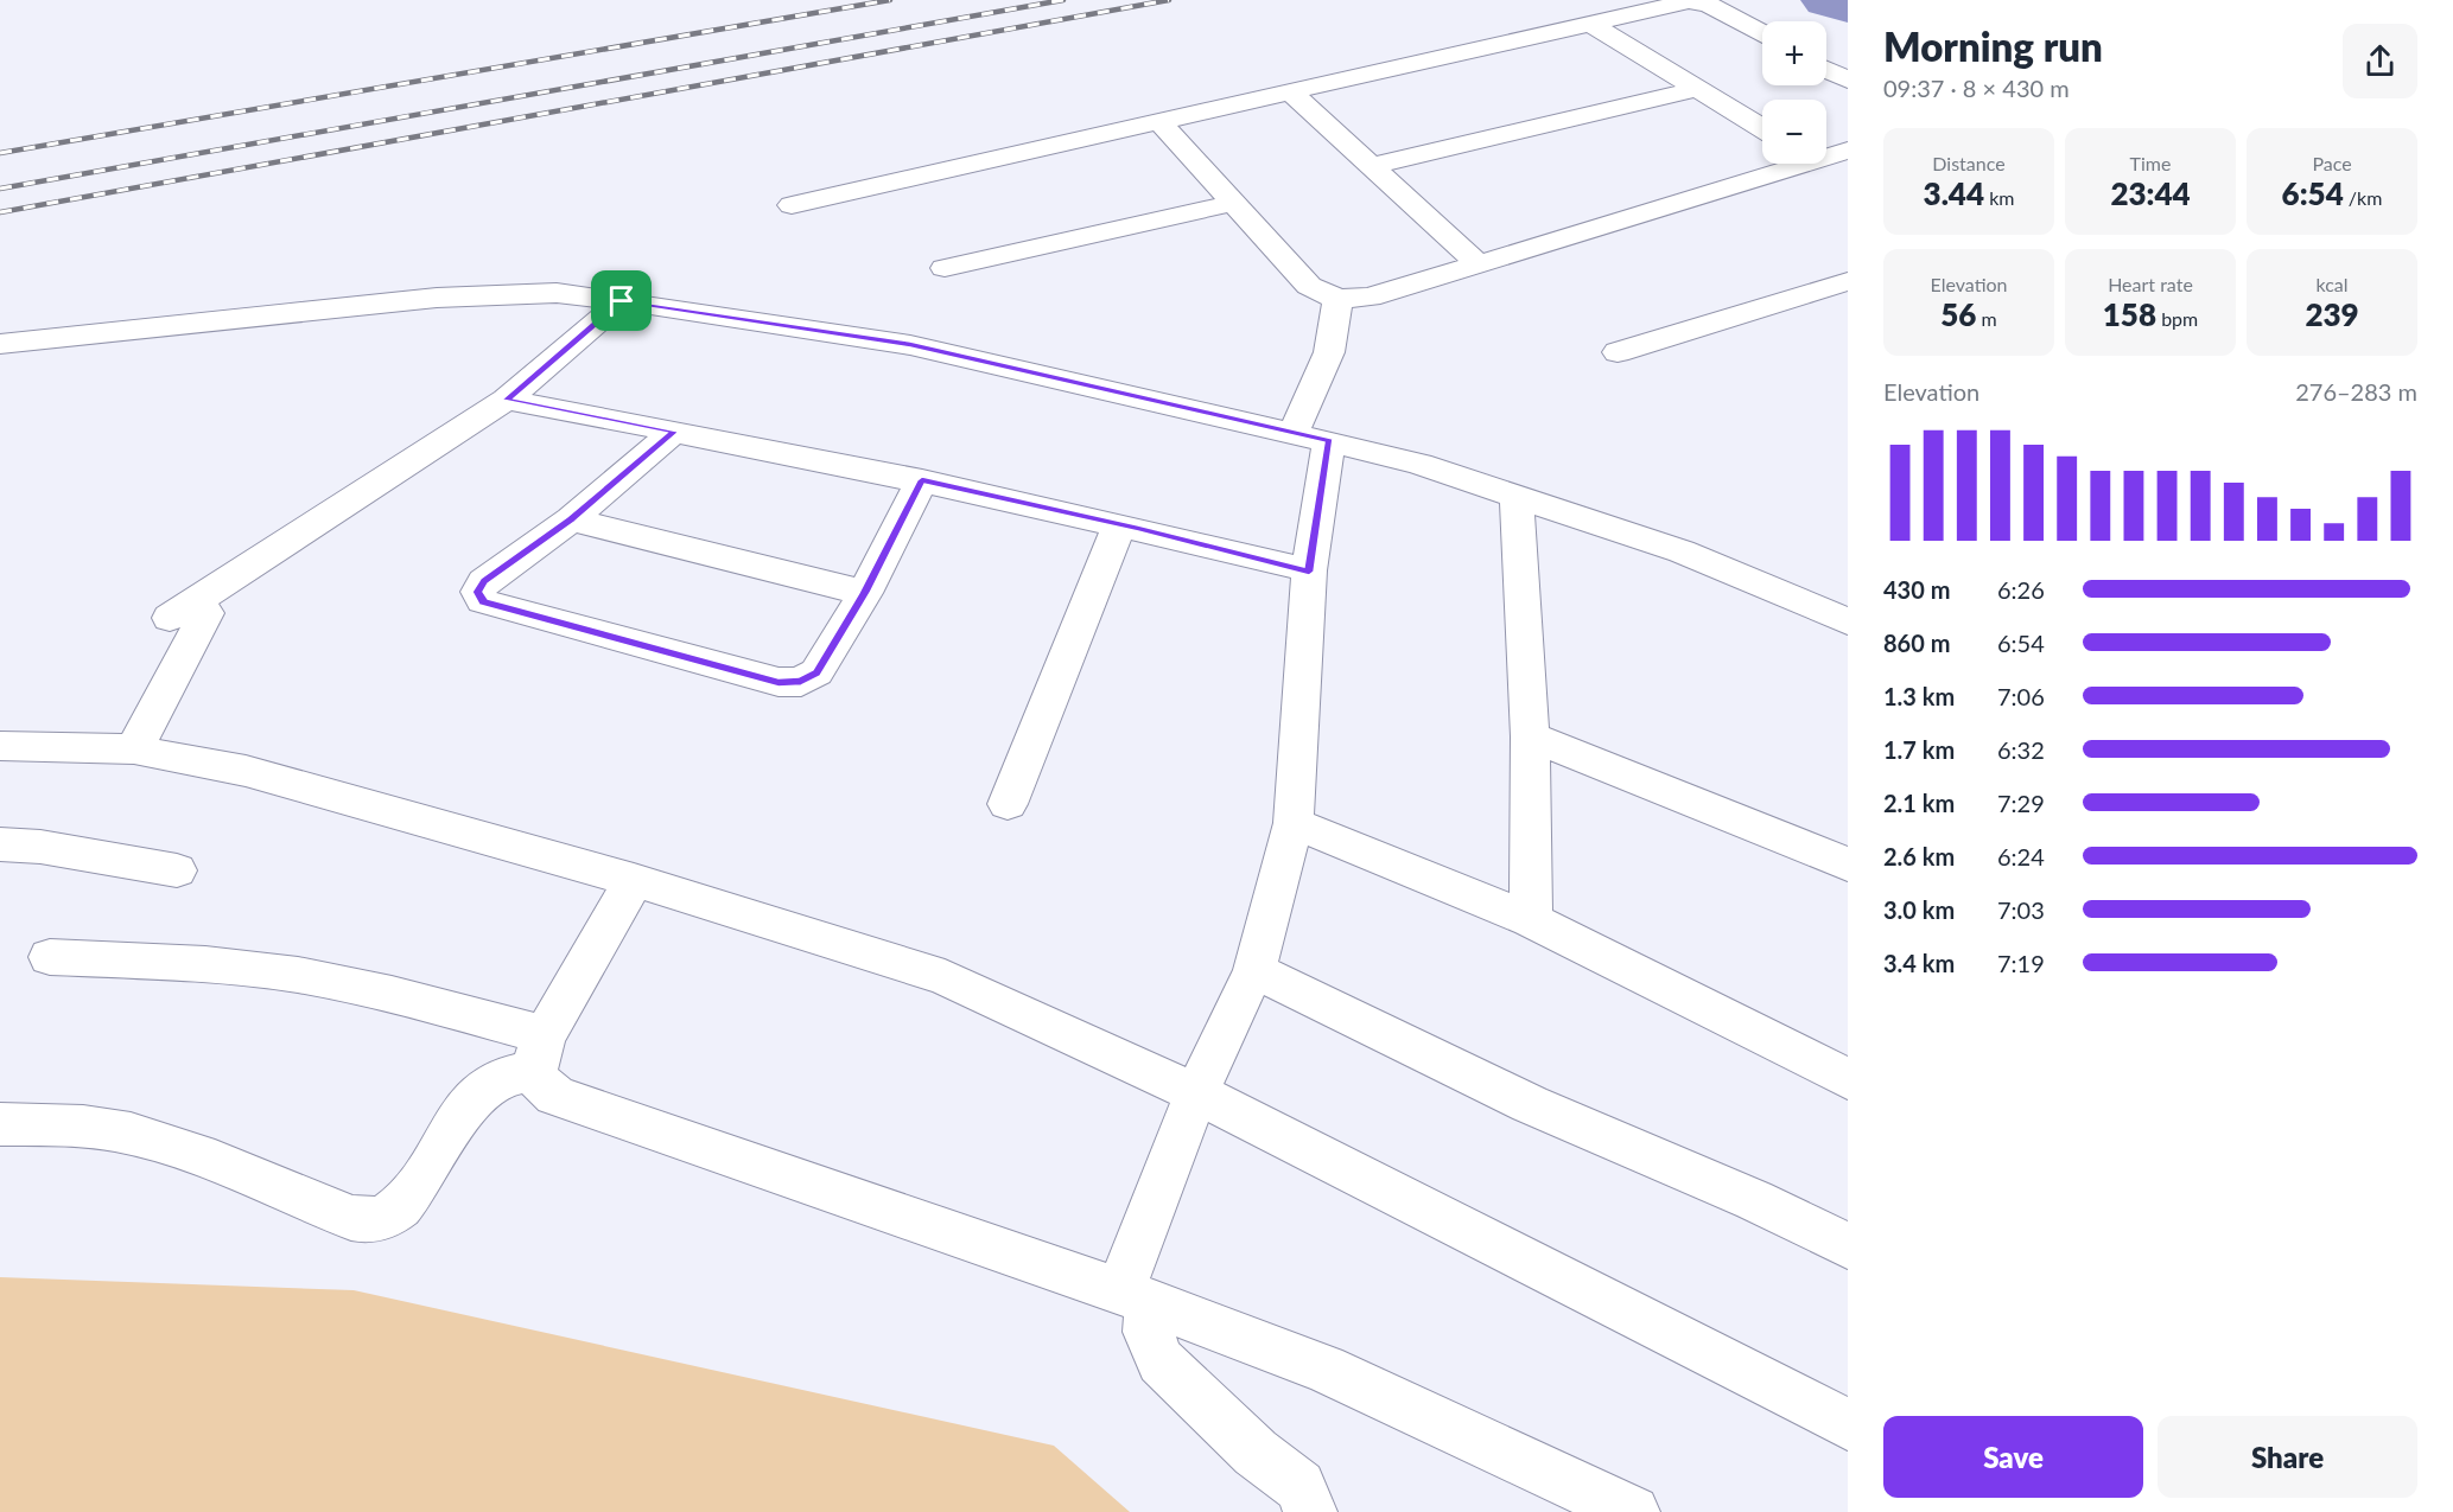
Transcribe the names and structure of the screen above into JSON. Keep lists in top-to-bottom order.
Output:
{
  "page": {
    "heading": ["Morning run", "09:37 · 8 × 430 m"],
    "map_buttons": ["+", "−"],
    "stats": [
      ["Distance", "3.44 km"],
      ["Time", "23:44"],
      ["Pace", "6:54 /km"],
      ["Elevation", "56 m"],
      ["Heart rate", "158 bpm"],
      ["kcal", "239"]
    ],
    "chart": ["Elevation", "276–283 m"],
    "list": [
      {
        "name": "430 m",
        "note": "6:26"
      },
      {
        "name": "860 m",
        "note": "6:54"
      },
      {
        "name": "1.3 km",
        "note": "7:06"
      },
      {
        "name": "1.7 km",
        "note": "6:32"
      },
      {
        "name": "2.1 km",
        "note": "7:29"
      },
      {
        "name": "2.6 km",
        "note": "6:24"
      },
      {
        "name": "3.0 km",
        "note": "7:03"
      },
      {
        "name": "3.4 km",
        "note": "7:19"
      }
    ],
    "buttons": ["Save", "Share"]
  }
}
